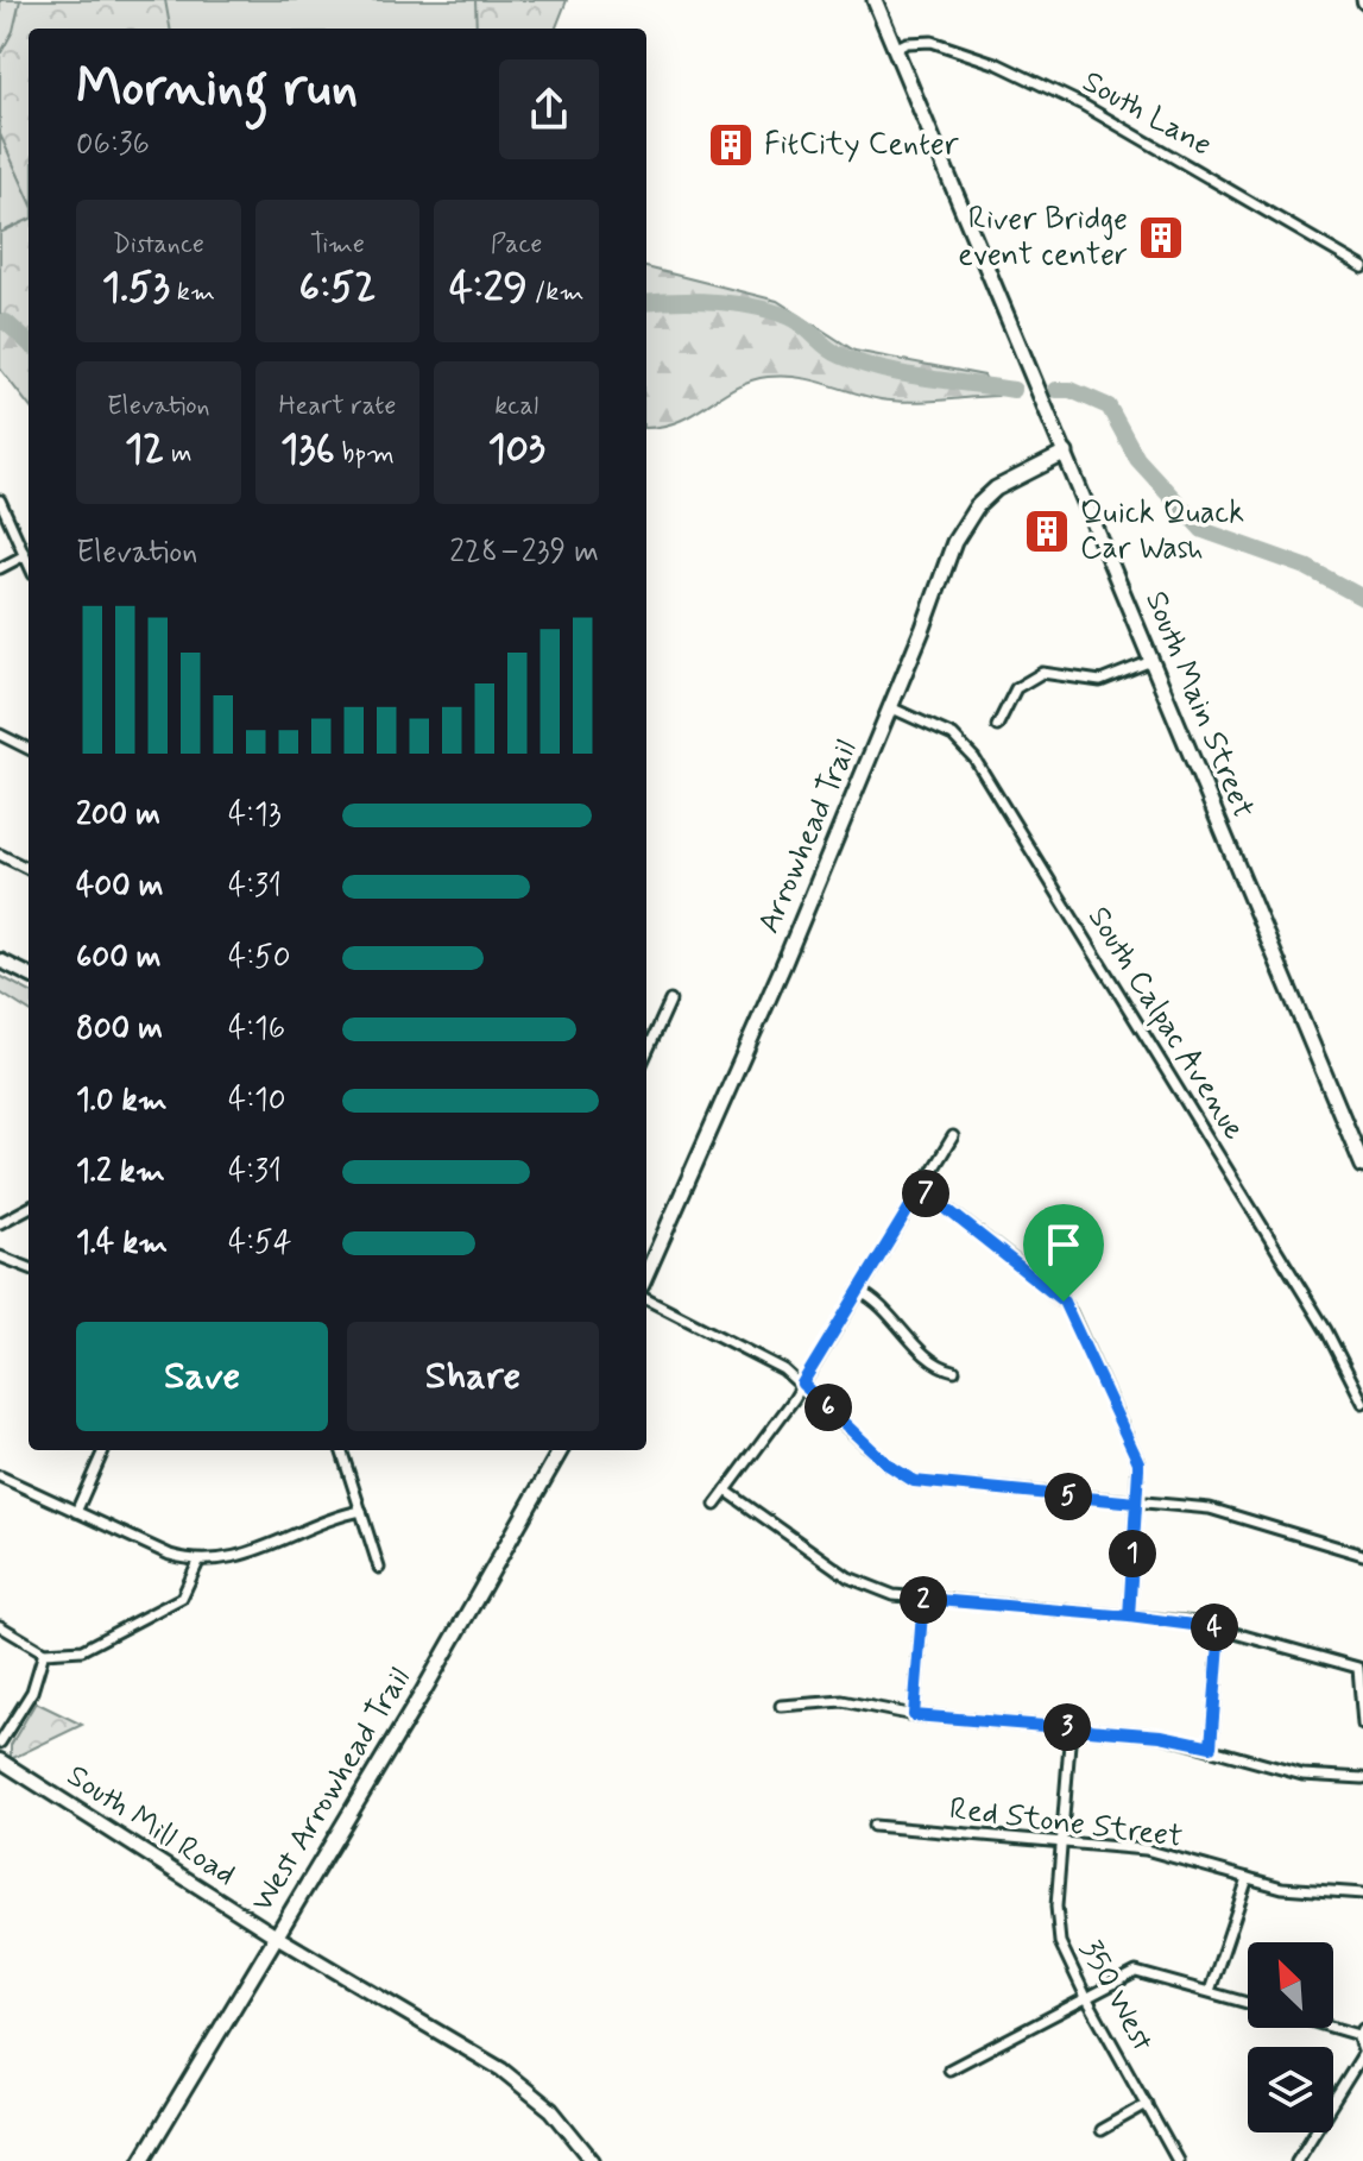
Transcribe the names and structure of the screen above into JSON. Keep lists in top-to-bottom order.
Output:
{
  "streets": {
    "main road": [
      "South Main Street",
      "Arrowhead Trail",
      "West Arrowhead Trail",
      "South Mill Road"
    ],
    "street": [
      "South Lane",
      "South Calpac Avenue",
      "Red Stone Street",
      "350 West"
    ]
  },
  "crossings": [
    ["South Lane", "South Main Street"],
    ["South Main Street", "Arrowhead Trail"],
    ["Arrowhead Trail", "South Calpac Avenue"],
    ["West Arrowhead Trail", "South Mill Road"],
    ["Red Stone Street", "350 West"]
  ],
  "places": {
    "building": ["FitCity Center", "River Bridge event center", "Quick Quack Car Wash"]
  },
  "north": "top left",
  "page": {
    "heading": ["Morning run", "06:36"],
    "stats": [
      ["Distance", "1.53 km"],
      ["Time", "6:52"],
      ["Pace", "4:29 /km"],
      ["Elevation", "12 m"],
      ["Heart rate", "136 bpm"],
      ["kcal", "103"]
    ],
    "chart": ["Elevation", "228–239 m"],
    "list": [
      {
        "name": "200 m",
        "note": "4:13"
      },
      {
        "name": "400 m",
        "note": "4:31"
      },
      {
        "name": "600 m",
        "note": "4:50"
      },
      {
        "name": "800 m",
        "note": "4:16"
      },
      {
        "name": "1.0 km",
        "note": "4:10"
      },
      {
        "name": "1.2 km",
        "note": "4:31"
      },
      {
        "name": "1.4 km",
        "note": "4:54"
      }
    ],
    "pins": [
      "7",
      "6",
      "5",
      "1",
      "2",
      "4",
      "3"
    ],
    "buttons": ["Save", "Share"]
  }
}
